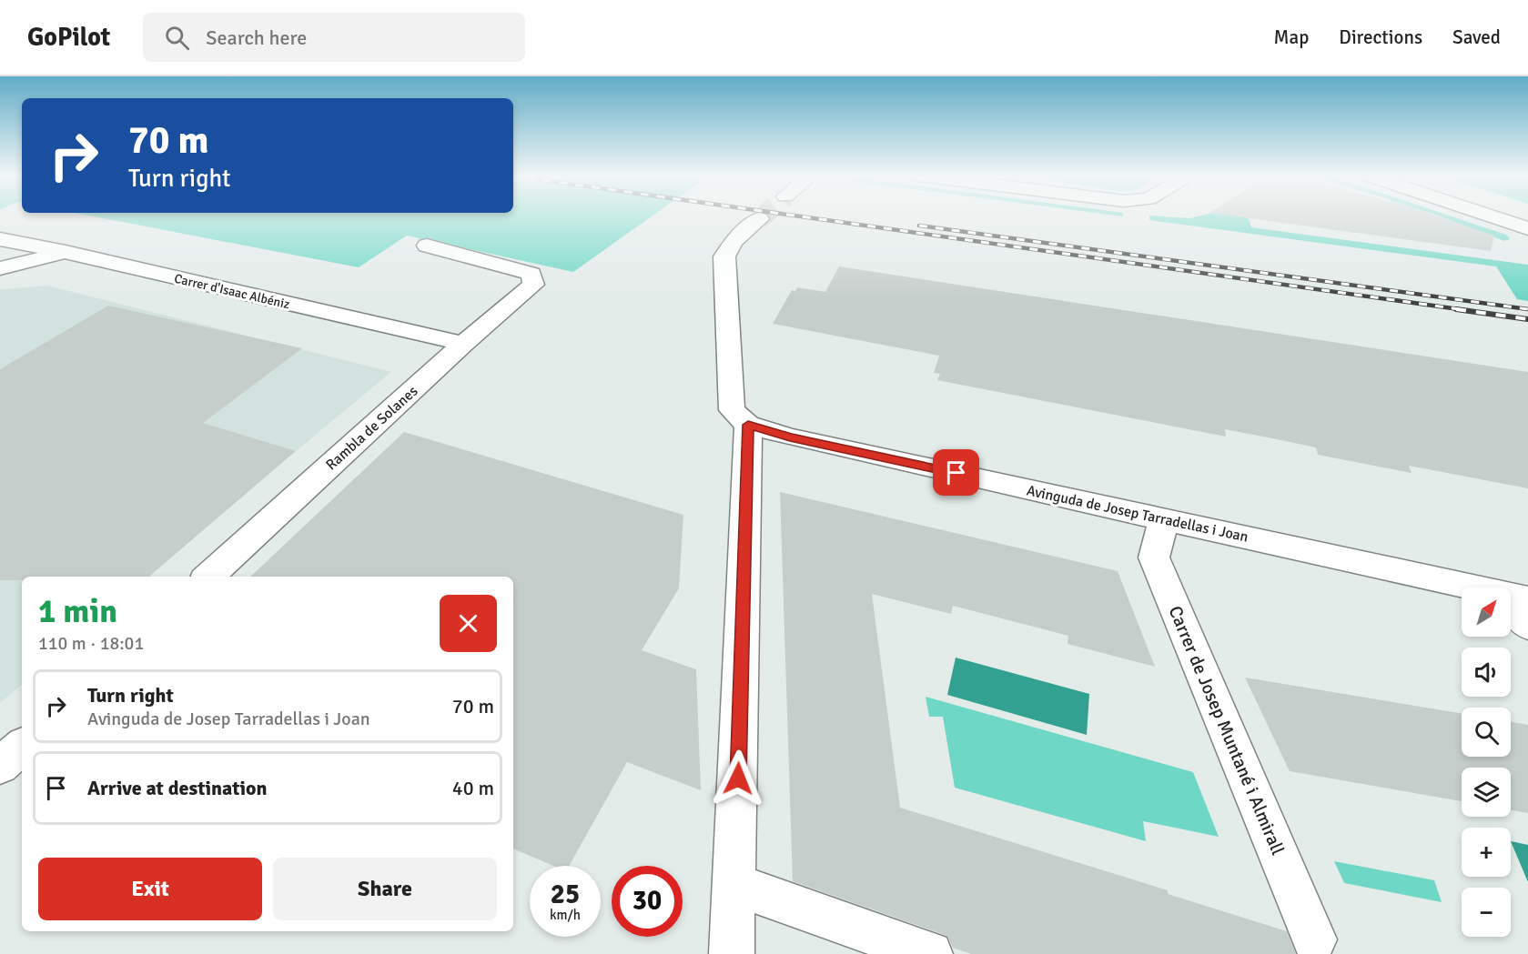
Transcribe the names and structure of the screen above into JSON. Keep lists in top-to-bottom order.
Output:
{
  "streets": {
    "street": [
      "Carrer d'Isaac Albéniz",
      "Rambla de Solanes",
      "Avinguda de Josep Tarradellas i Joan",
      "Carrer de Josep Muntané i Almirall"
    ]
  },
  "crossings": [
    ["Carrer d'Isaac Albéniz", "Rambla de Solanes"],
    ["Avinguda de Josep Tarradellas i Joan", "Carrer de Josep Muntané i Almirall"]
  ],
  "north": "top right",
  "page": {
    "header": "GoPilot",
    "search": "Search here",
    "nav": ["Map", "Directions", "Saved"],
    "turn": ["70 m", "Turn right"],
    "heading": ["1 min", "110 m · 18:01"],
    "map_buttons": ["+", "−"],
    "list": [
      {
        "name": "Turn right",
        "note": "Avinguda de Josep Tarradellas i Joan",
        "value": "70 m"
      },
      {
        "name": "Arrive at destination",
        "value": "40 m"
      }
    ],
    "buttons": ["Exit", "Share"],
    "speed": "25 km/h",
    "limit": "30"
  }
}
